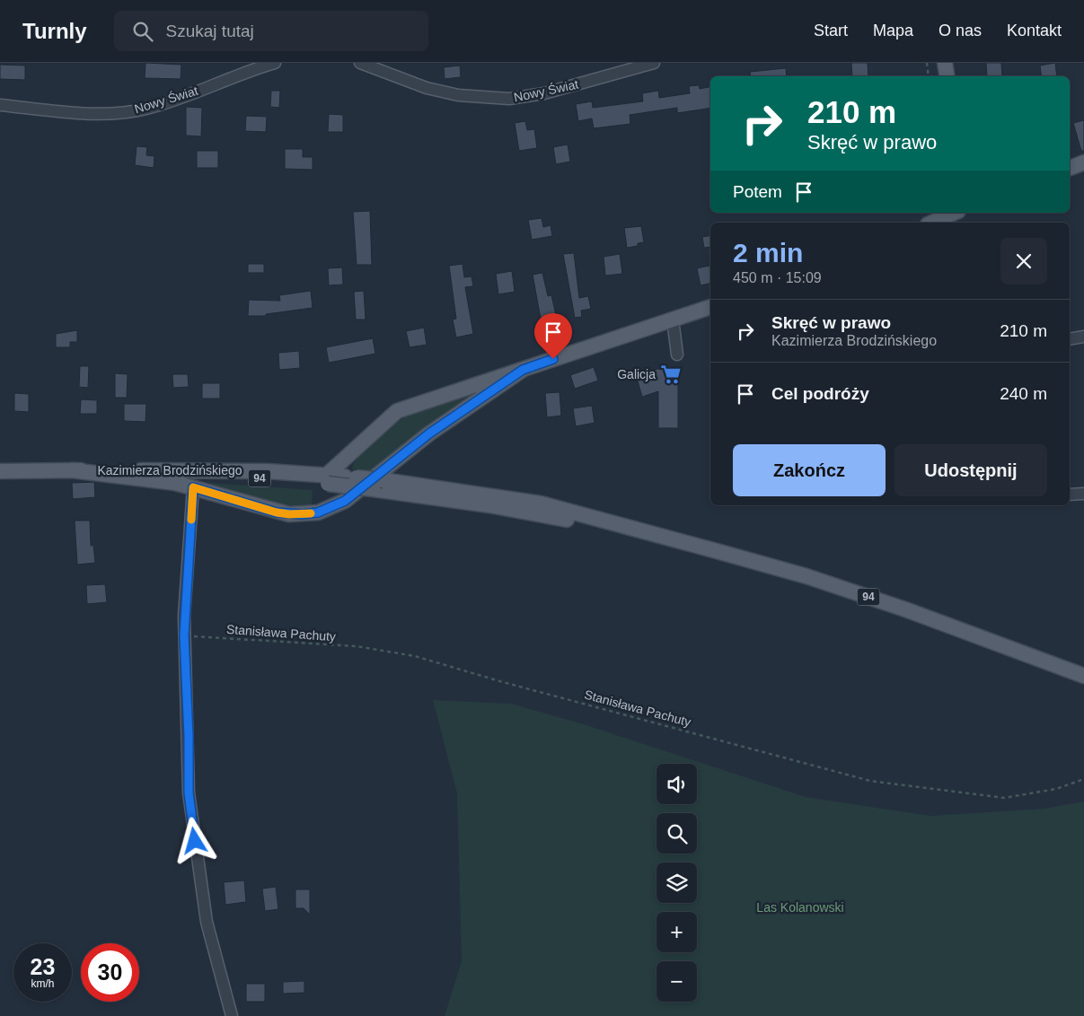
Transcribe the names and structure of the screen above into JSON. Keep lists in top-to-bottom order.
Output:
{
  "streets": {
    "main road": ["Kazimierza Brodzińskiego", "94"],
    "street": ["Nowy Świat"],
    "path": ["Stanisława Pachuty"]
  },
  "crossings": [
    ["Kazimierza Brodzińskiego", "94"],
    ["Kazimierza Brodzińskiego", "Stanisława Pachuty"]
  ],
  "parks": ["Las Kolanowski"],
  "places": {
    "supermarket": ["Galicja"]
  },
  "page": {
    "header": "Turnly",
    "search": "Szukaj tutaj",
    "nav": [
      "Start",
      "Mapa",
      "O nas",
      "Kontakt"
    ],
    "turn": ["210 m", "Skręć w prawo"],
    "then": "Potem",
    "heading": ["2 min", "450 m · 15:09"],
    "list": [
      {
        "name": "Skręć w prawo",
        "note": "Kazimierza Brodzińskiego",
        "value": "210 m"
      },
      {
        "name": "Cel podróży",
        "value": "240 m"
      }
    ],
    "buttons": ["Zakończ", "Udostępnij"],
    "map_buttons": ["+", "−"],
    "speed": "23 km/h",
    "limit": "30"
  }
}
